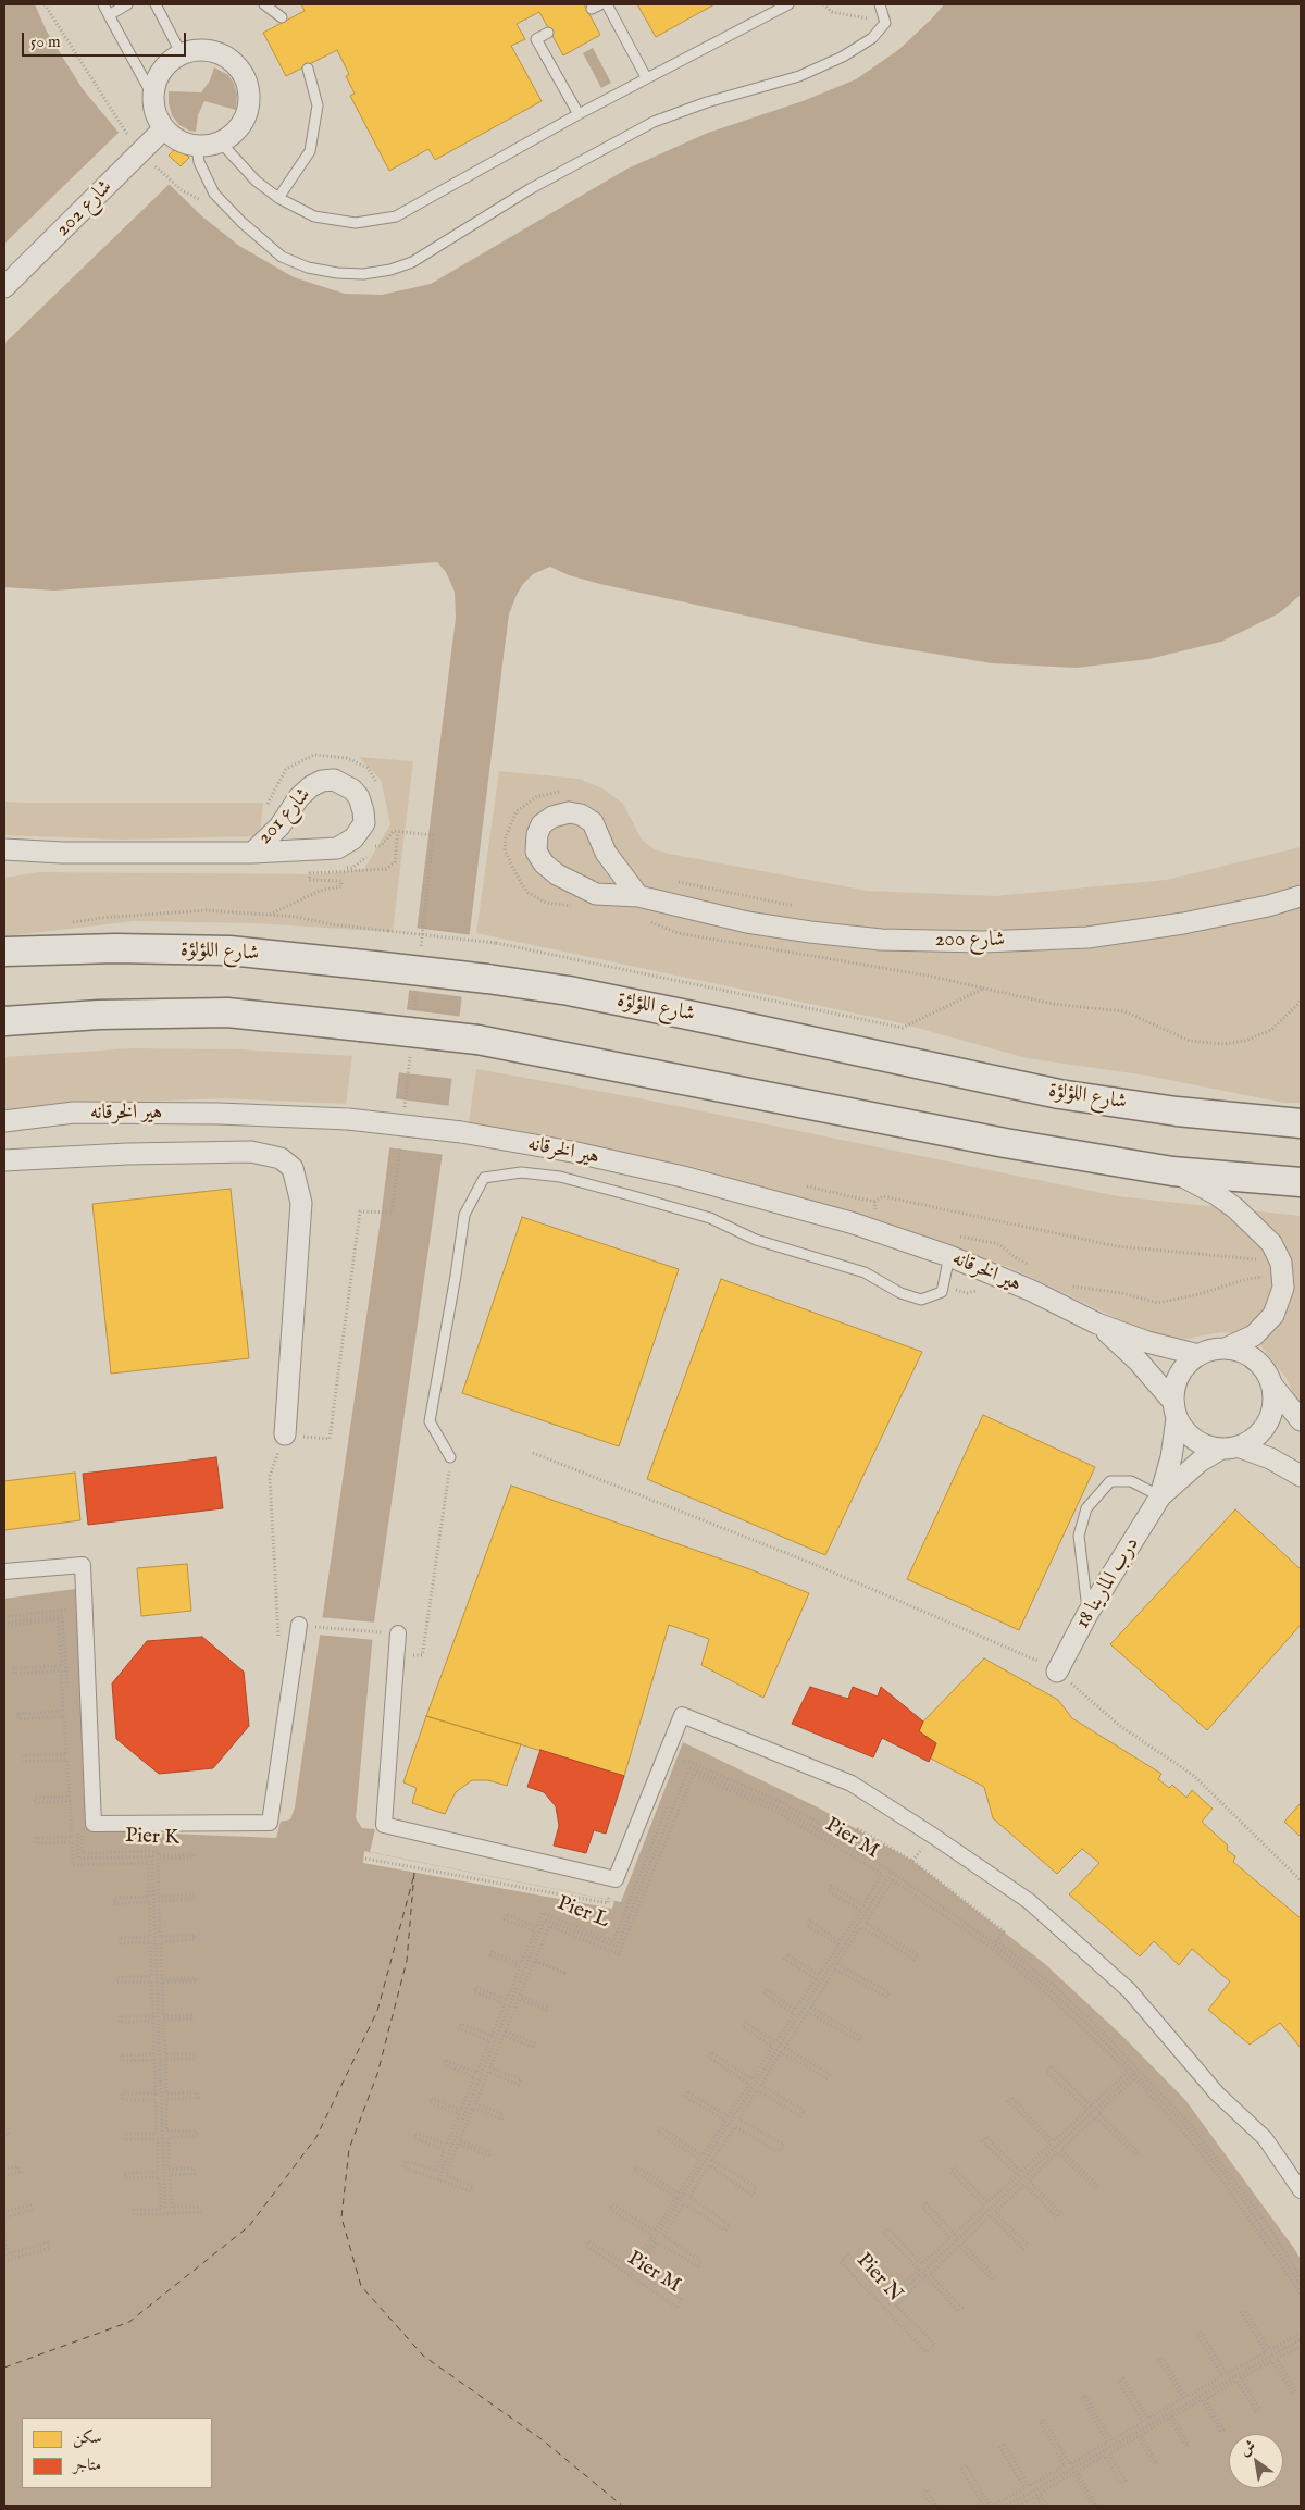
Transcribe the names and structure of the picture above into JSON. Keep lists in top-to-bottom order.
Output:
{
  "streets": {
    "main road": ["شارع اللؤلؤة"],
    "street": [
      "شارع 202",
      "شارع 201",
      "شارع 200",
      "هير الخرقانه",
      "درب المارينا 18"
    ],
    "path": [
      "Pier K",
      "Pier M",
      "Pier L",
      "Pier N"
    ]
  },
  "crossings": [
    ["هير الخرقانه", "درب المارينا 18"],
    ["Pier M", "Pier L"],
    ["Pier M", "Pier N"]
  ],
  "legend": ["سكن", "متاجر"],
  "scale_bar": "50 m",
  "north": "top left"
}
